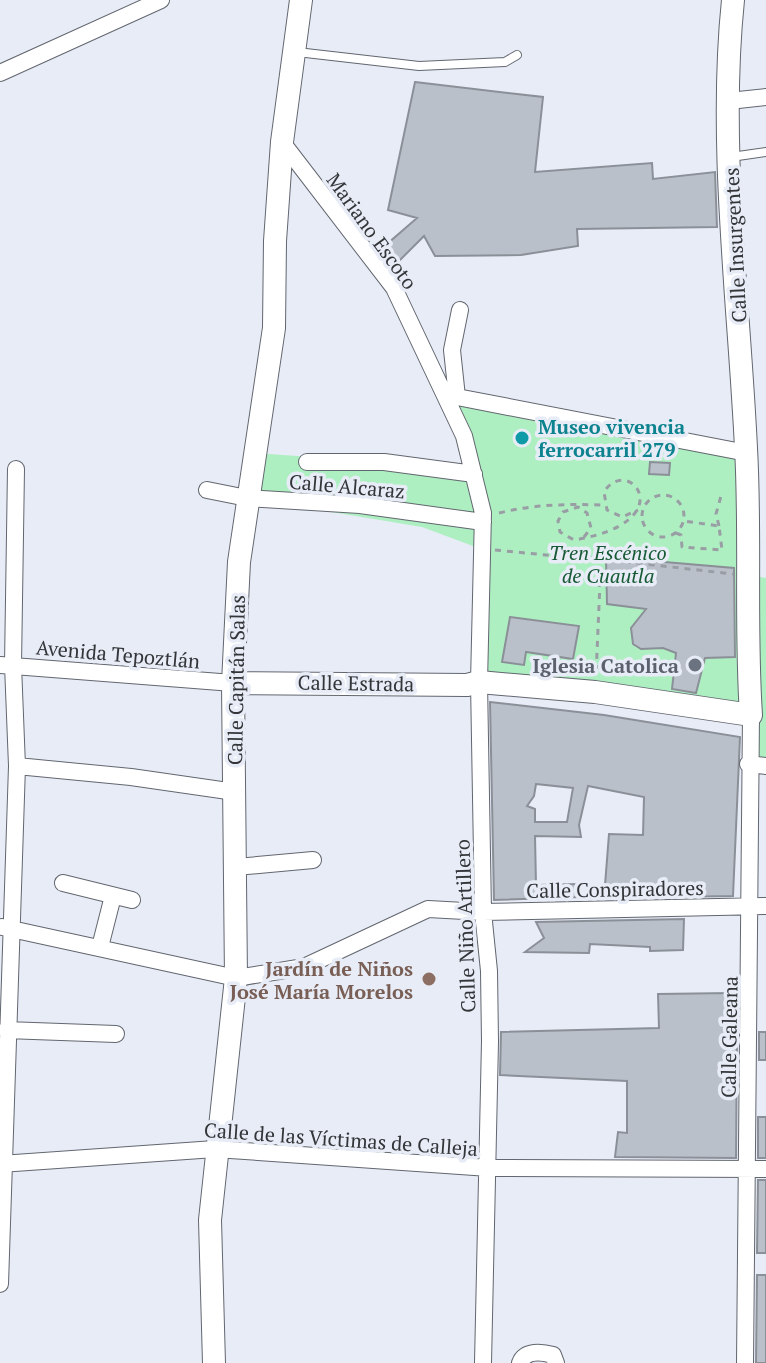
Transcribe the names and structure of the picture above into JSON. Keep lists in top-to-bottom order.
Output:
{
  "streets": {
    "street": [
      "Mariano Escoto",
      "Calle Insurgentes",
      "Calle Alcaraz",
      "Avenida Tepoztlán",
      "Calle Capitán Salas",
      "Calle Estrada",
      "Calle Conspiradores",
      "Calle Niño Artillero",
      "Calle Galeana",
      "Calle de las Víctimas de Calleja"
    ]
  },
  "crossings": [
    ["Mariano Escoto", "Calle Capitán Salas"],
    ["Mariano Escoto", "Calle Niño Artillero"],
    ["Calle Insurgentes", "Calle Estrada"],
    ["Calle Insurgentes", "Calle Galeana"],
    ["Calle Alcaraz", "Calle Capitán Salas"],
    ["Calle Alcaraz", "Calle Niño Artillero"],
    ["Avenida Tepoztlán", "Calle Capitán Salas"],
    ["Avenida Tepoztlán", "Calle Estrada"],
    ["Calle Capitán Salas", "Calle Estrada"],
    ["Calle Capitán Salas", "Calle Conspiradores"],
    ["Calle Capitán Salas", "Calle de las Víctimas de Calleja"],
    ["Calle Estrada", "Calle Niño Artillero"],
    ["Calle Estrada", "Calle Galeana"],
    ["Calle Conspiradores", "Calle Niño Artillero"],
    ["Calle Conspiradores", "Calle Galeana"],
    ["Calle Niño Artillero", "Calle de las Víctimas de Calleja"],
    ["Calle Galeana", "Calle de las Víctimas de Calleja"]
  ],
  "parks": ["Tren Escénico de Cuautla"],
  "places": ["Museo vivencia ferrocarril 279", "Iglesia Catolica", "Jardín de Niños José María Morelos"]
}
